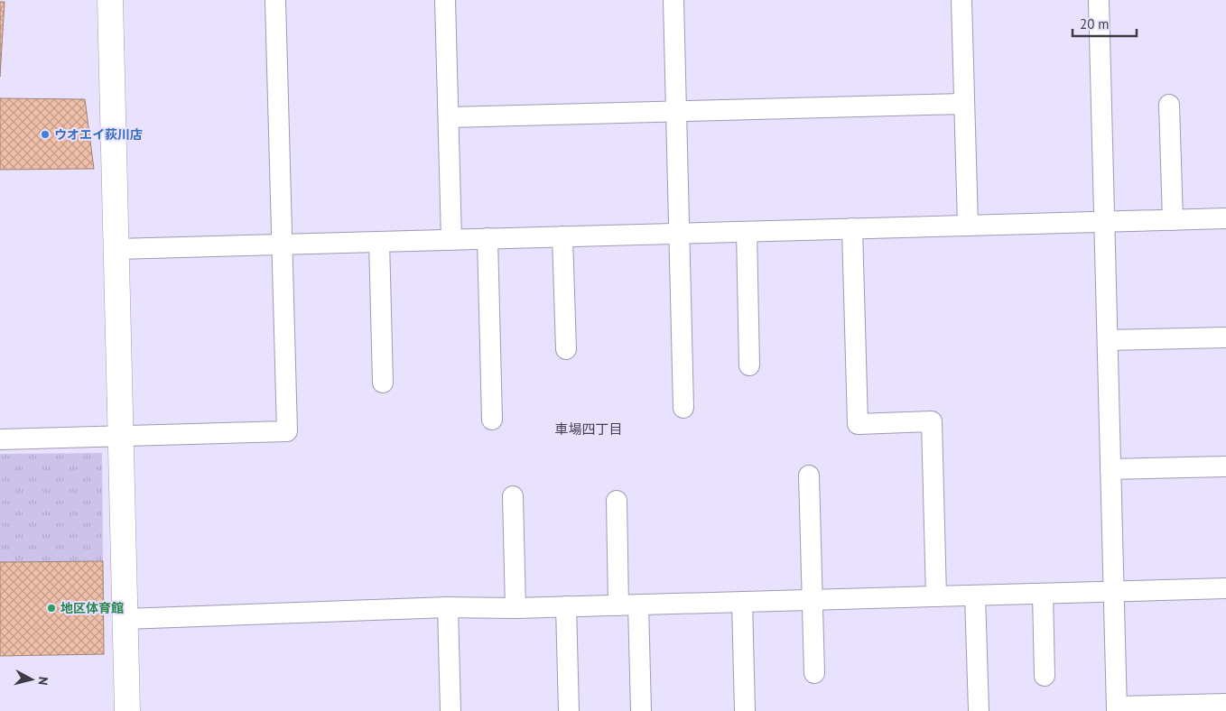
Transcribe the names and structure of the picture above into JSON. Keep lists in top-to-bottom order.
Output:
{
  "districts": ["車場四丁目"],
  "places": ["ウオエイ荻川店", "地区体育館"],
  "scale_bar": "20 m",
  "north": "right"
}
